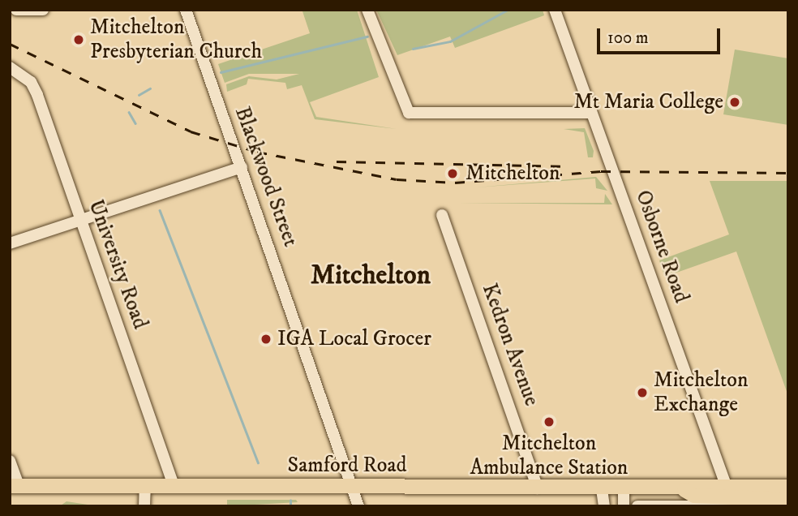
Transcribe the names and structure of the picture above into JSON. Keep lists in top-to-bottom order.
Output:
{
  "streets": {
    "main road": ["Samford Road"],
    "street": [
      "Blackwood Street",
      "Osborne Road",
      "University Road",
      "Kedron Avenue"
    ]
  },
  "crossings": [
    ["Blackwood Street", "Samford Road"],
    ["Osborne Road", "Samford Road"],
    ["University Road", "Samford Road"],
    ["Kedron Avenue", "Samford Road"]
  ],
  "districts": ["Mitchelton"],
  "places": [
    "Mitchelton Presbyterian Church",
    "Mt Maria College",
    "Mitchelton",
    "IGA Local Grocer",
    "Mitchelton Exchange",
    "Mitchelton Ambulance Station"
  ],
  "scale_bar": "100 m"
}
